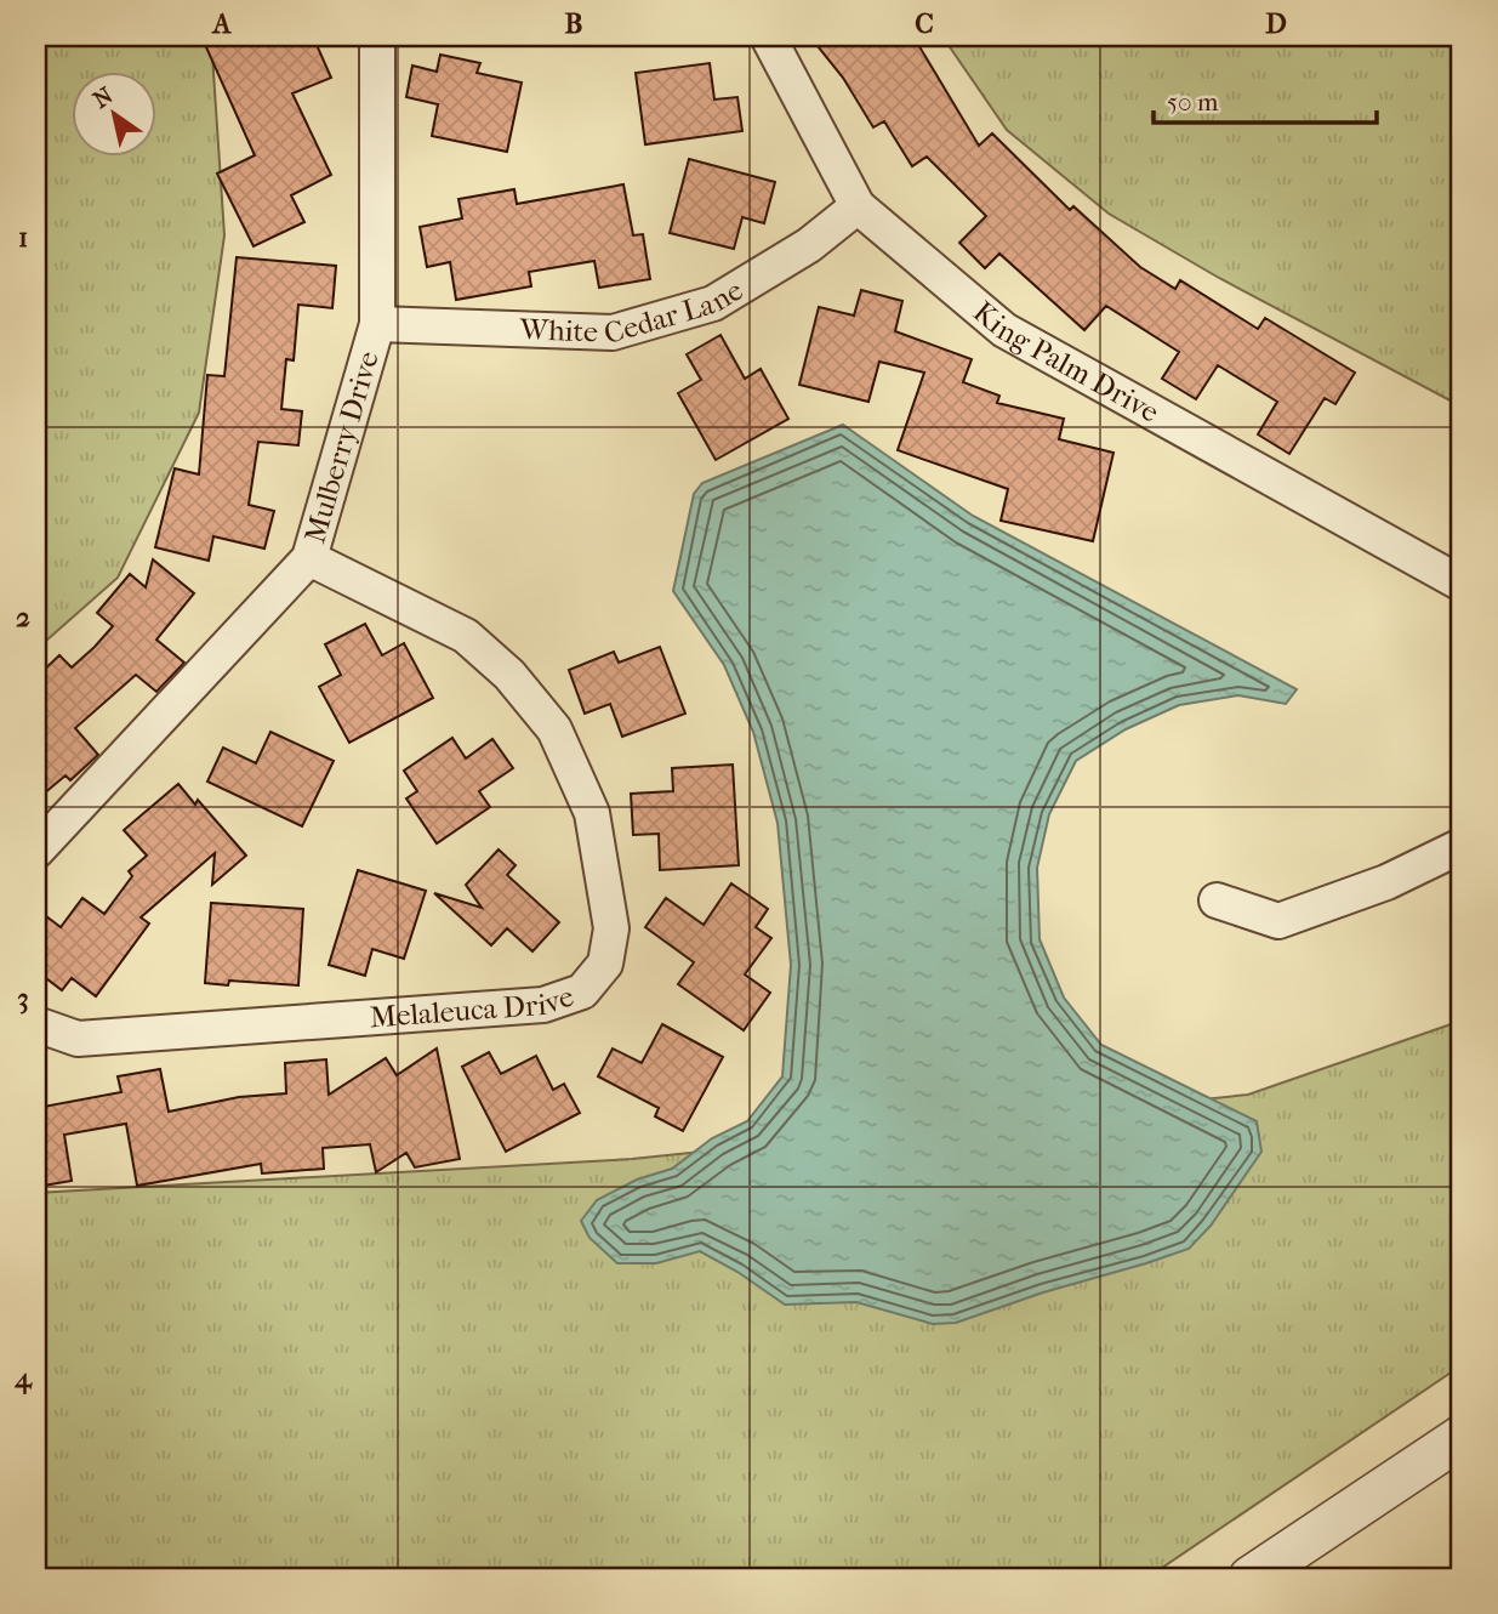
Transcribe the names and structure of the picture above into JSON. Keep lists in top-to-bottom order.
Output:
{
  "streets": {
    "street": [
      "White Cedar Lane",
      "King Palm Drive",
      "Mulberry Drive",
      "Melaleuca Drive"
    ]
  },
  "crossings": [
    ["White Cedar Lane", "King Palm Drive"],
    ["White Cedar Lane", "Mulberry Drive"],
    ["Mulberry Drive", "Melaleuca Drive"]
  ],
  "scale_bar": "50 m",
  "north": "top left",
  "grid": {
    "columns": [
      "A",
      "B",
      "C",
      "D"
    ],
    "rows": [
      "1",
      "2",
      "3",
      "4"
    ]
  }
}
